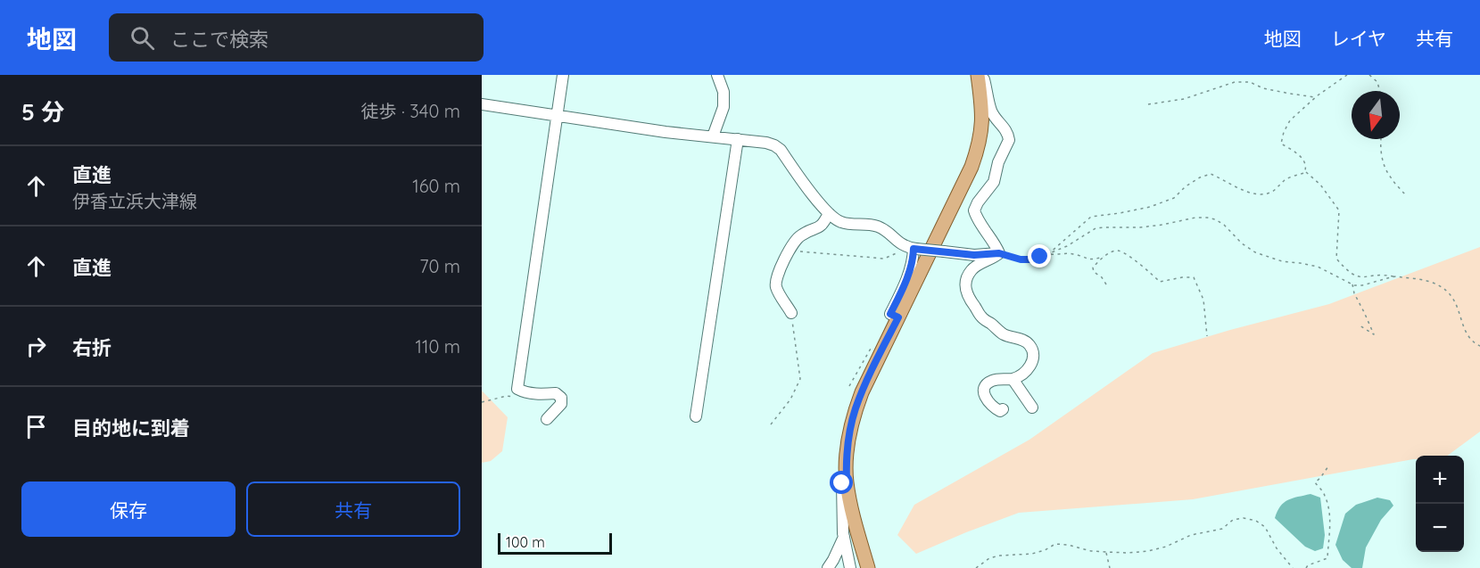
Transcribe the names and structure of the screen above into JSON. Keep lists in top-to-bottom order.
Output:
{
  "scale_bar": "100 m",
  "north": "bottom",
  "page": {
    "header": "地図",
    "search": "ここで検索",
    "nav": ["地図", "レイヤ", "共有"],
    "heading": ["5 分", "徒歩 · 340 m"],
    "list": [
      ["直進", "伊香立浜大津線", "160 m"],
      ["直進", "70 m"],
      ["右折", "110 m"],
      "目的地に到着"
    ],
    "map_buttons": ["+", "−"],
    "buttons": ["保存", "共有"],
    "scale": "100 m"
  }
}
